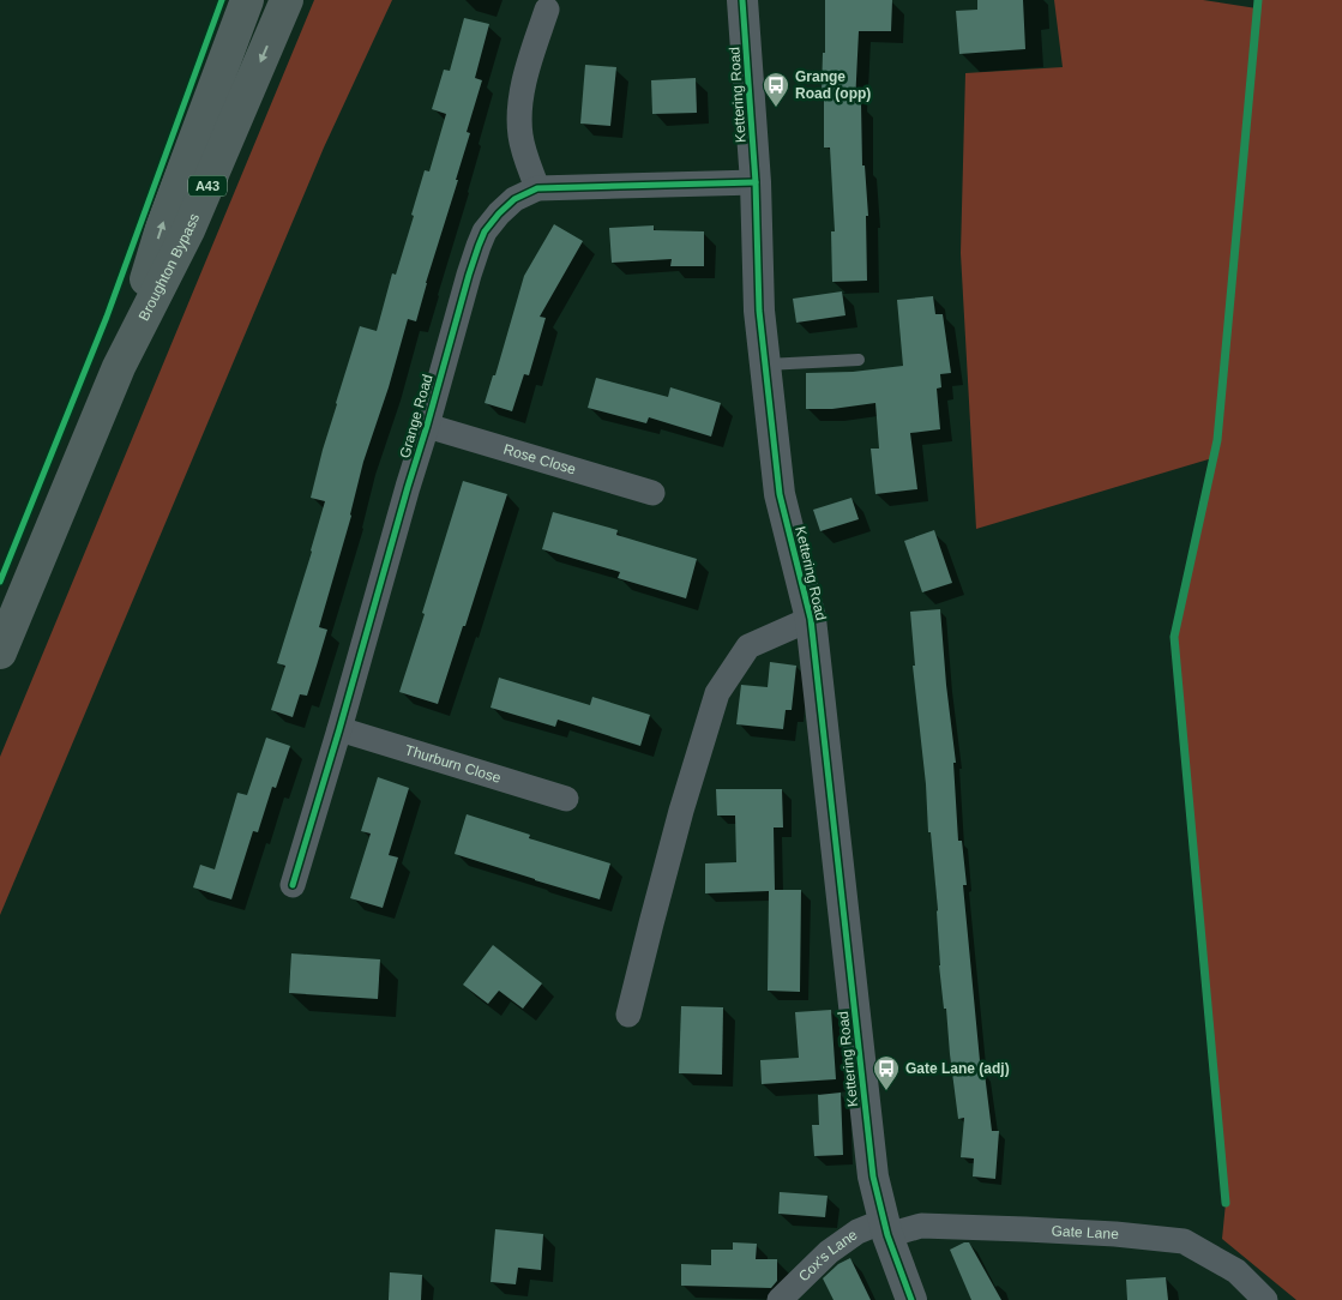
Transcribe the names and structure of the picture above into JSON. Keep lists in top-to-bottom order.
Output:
{
  "streets": {
    "highway": ["A43", "Broughton Bypass"],
    "street": [
      "Kettering Road",
      "Grange Road",
      "Rose Close",
      "Thurburn Close",
      "Gate Lane",
      "Cox's Lane"
    ]
  },
  "crossings": [
    ["Kettering Road", "Grange Road"],
    ["Kettering Road", "Gate Lane"],
    ["Kettering Road", "Cox's Lane"],
    ["Grange Road", "Rose Close"],
    ["Grange Road", "Thurburn Close"],
    ["Gate Lane", "Cox's Lane"]
  ],
  "places": {
    "bus stop": ["Grange Road (opp)", "Gate Lane (adj)"]
  }
}
